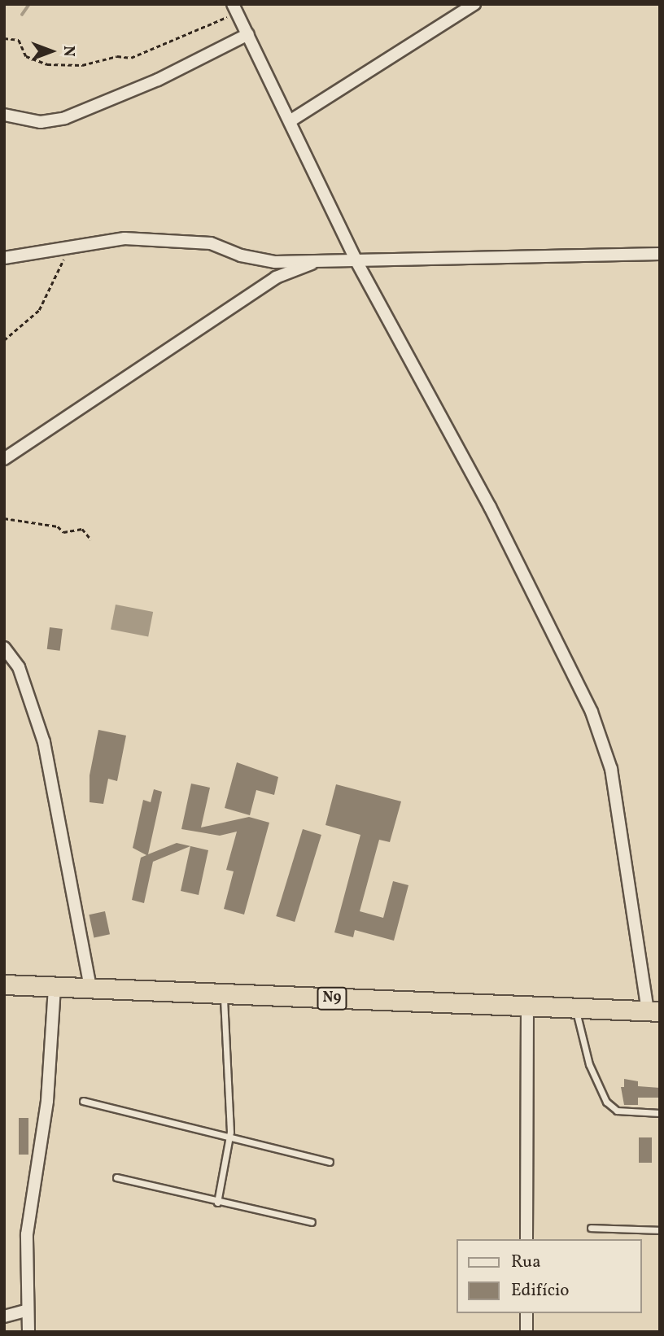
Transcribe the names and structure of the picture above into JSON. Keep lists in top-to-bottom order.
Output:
{
  "streets": {
    "highway": ["N9"]
  },
  "legend": ["Rua", "Edifício"],
  "north": "right"
}
